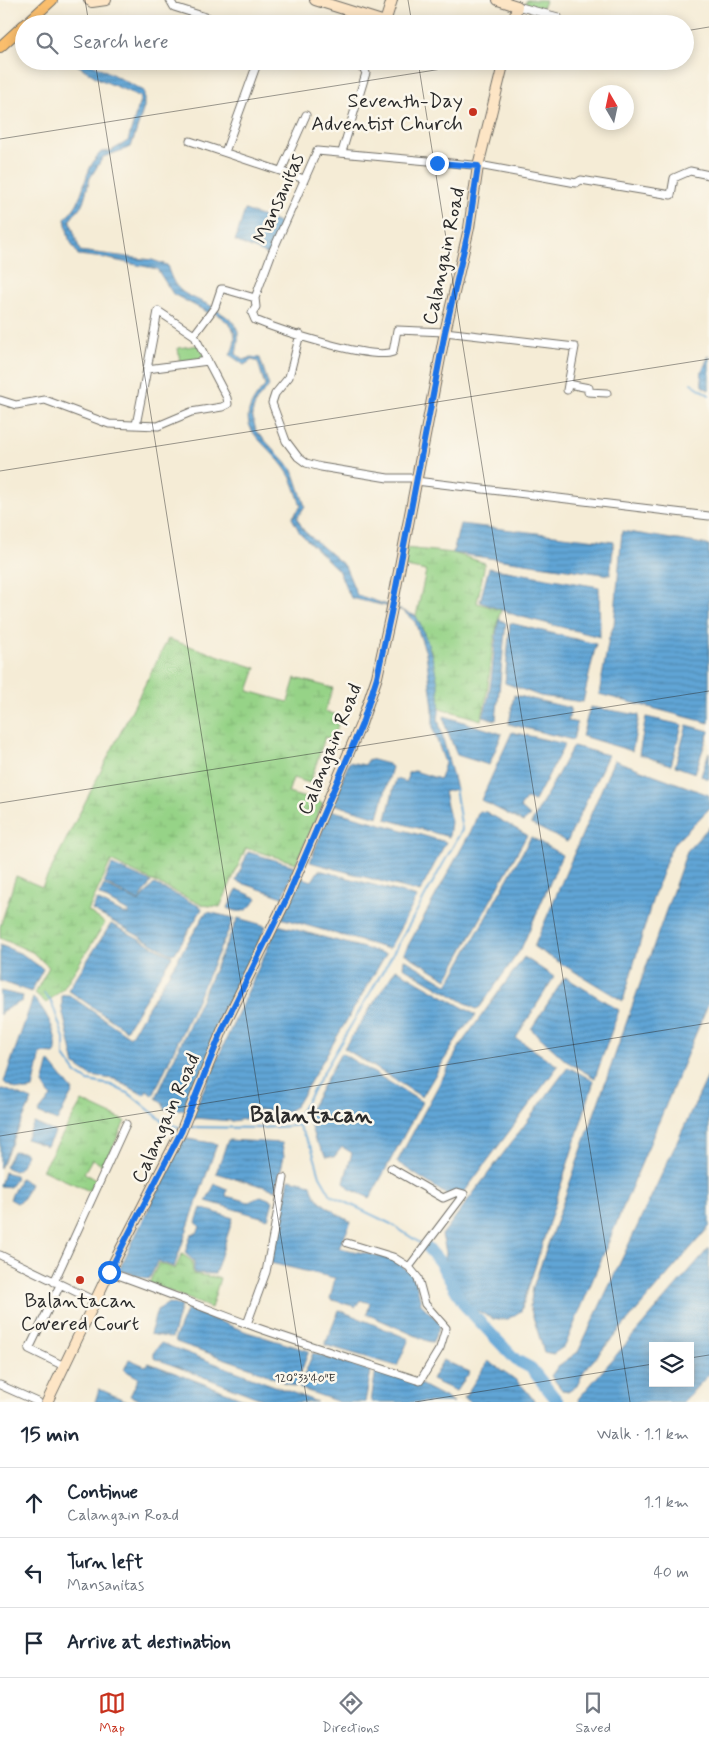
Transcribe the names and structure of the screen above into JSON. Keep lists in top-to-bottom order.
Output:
{
  "streets": {
    "street": ["Mansanitas", "Calangain Road"]
  },
  "crossings": [
    ["Mansanitas", "Calangain Road"]
  ],
  "districts": ["Balantacan"],
  "places": ["Seventh-Day Adventist Church", "Balantacan Covered Court"],
  "north": "top",
  "page": {
    "search": "Search here",
    "heading": ["15 min", "Walk · 1.1 km"],
    "list": [
      ["Continue", "Calangain Road", "1.1 km"],
      ["Turn left", "Mansanitas", "40 m"],
      "Arrive at destination"
    ],
    "nav": ["Map", "Directions", "Saved"]
  },
  "coordinates": ["120°33'40\"E"]
}
